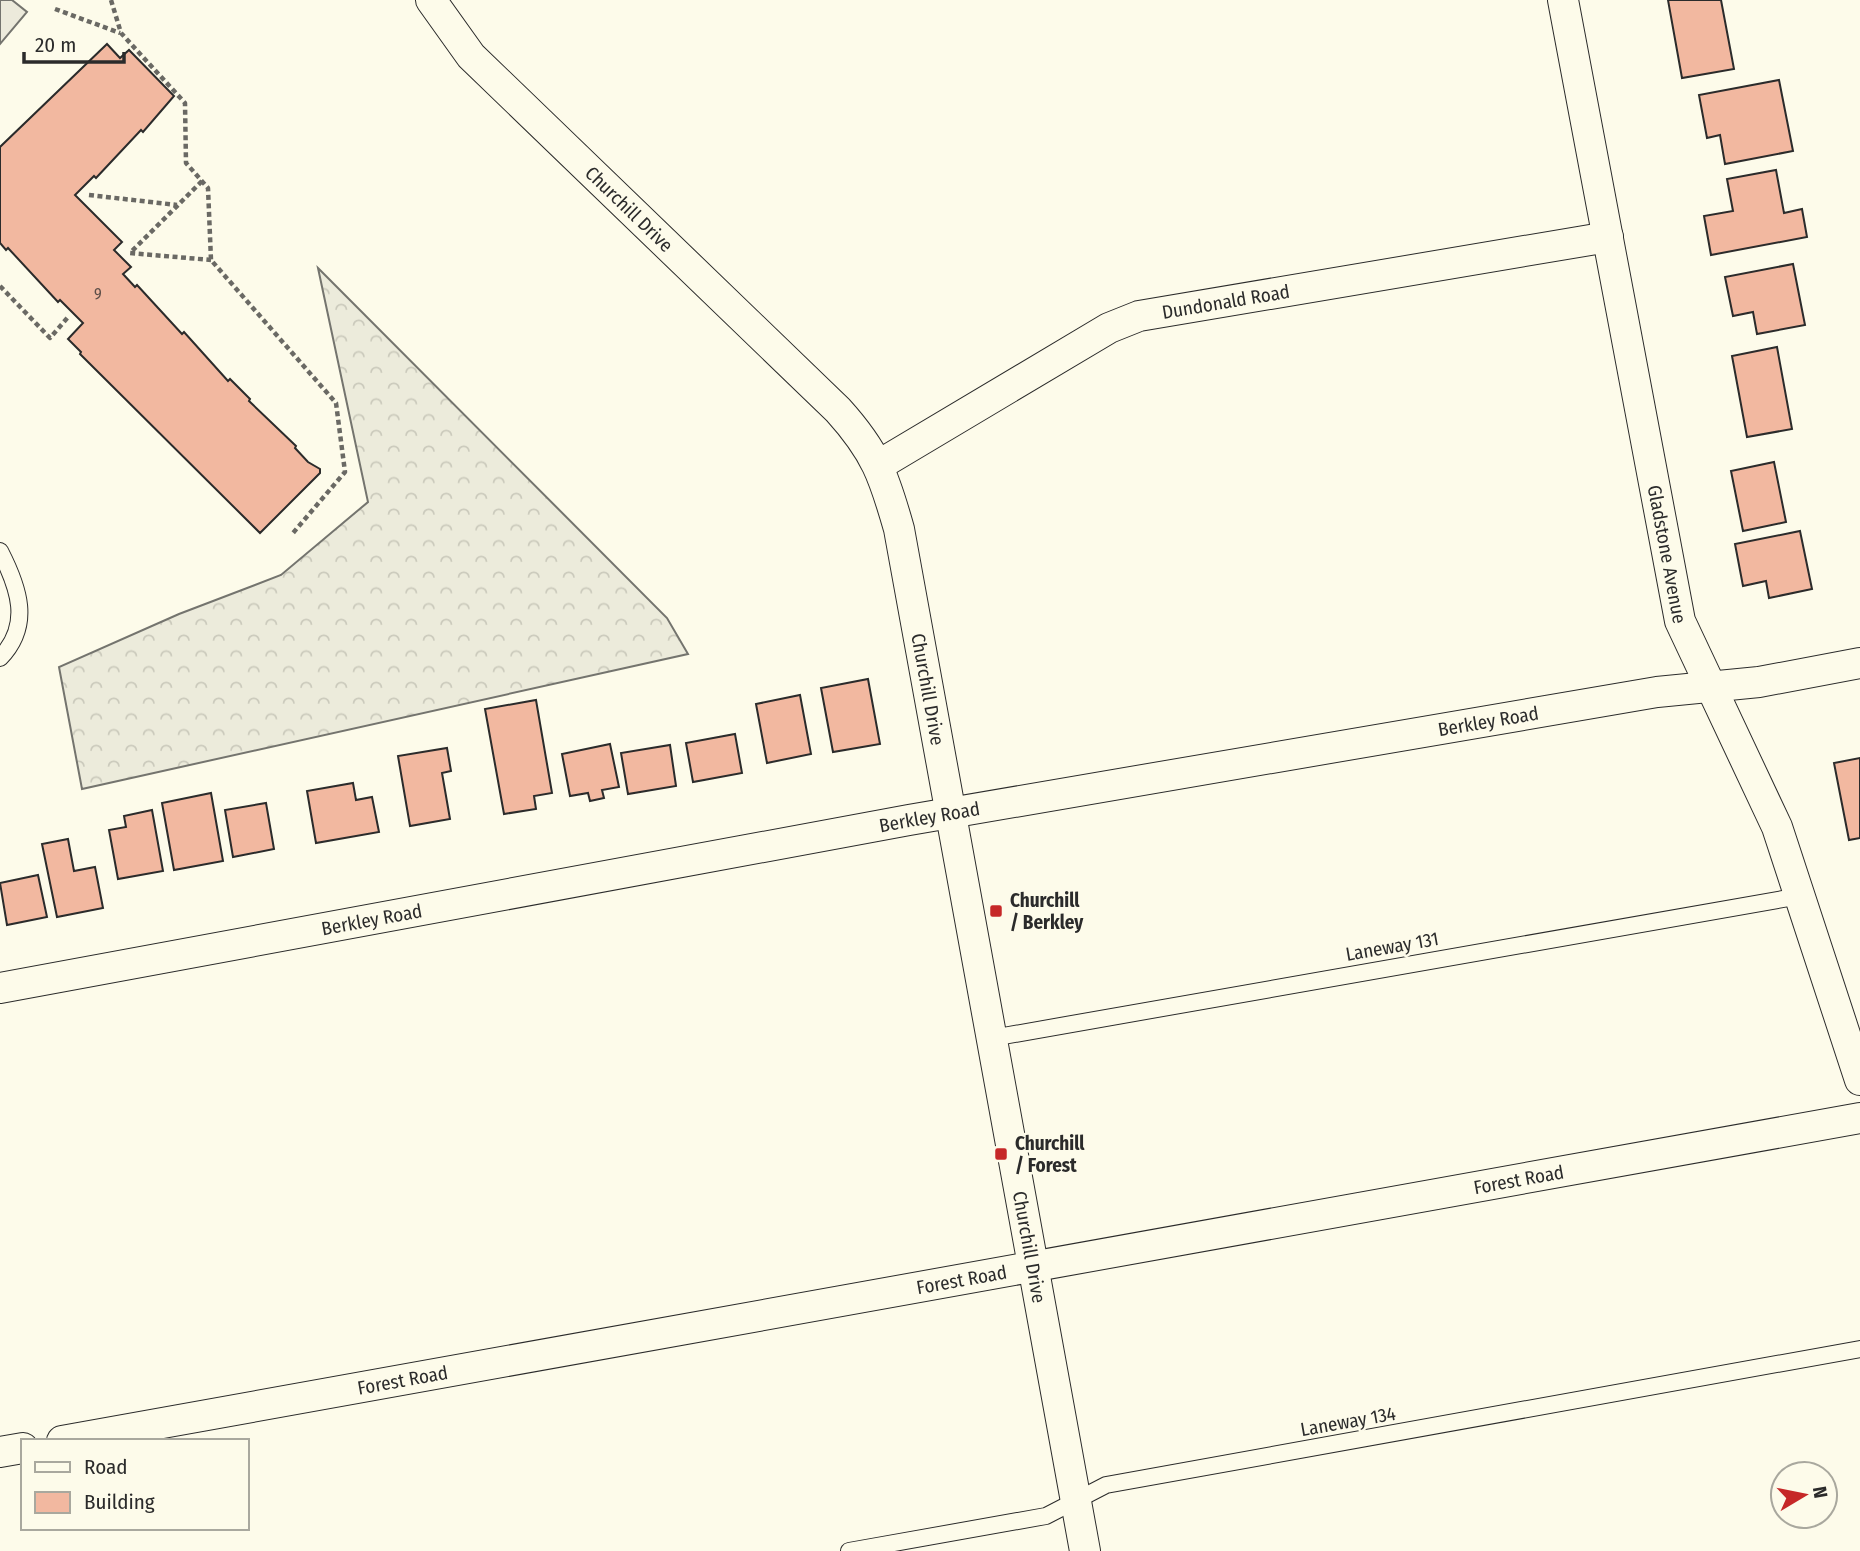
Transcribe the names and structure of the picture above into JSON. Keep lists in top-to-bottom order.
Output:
{
  "streets": {
    "street": [
      "Churchill Drive",
      "Dundonald Road",
      "Gladstone Avenue",
      "Berkley Road",
      "Forest Road"
    ],
    "lane": ["Laneway 131", "Laneway 134"]
  },
  "crossings": [
    ["Churchill Drive", "Dundonald Road"],
    ["Churchill Drive", "Berkley Road"],
    ["Churchill Drive", "Laneway 131"],
    ["Churchill Drive", "Forest Road"],
    ["Churchill Drive", "Laneway 134"],
    ["Dundonald Road", "Gladstone Avenue"],
    ["Gladstone Avenue", "Berkley Road"],
    ["Gladstone Avenue", "Laneway 131"]
  ],
  "places": {
    "transit": ["Churchill / Berkley", "Churchill / Forest"]
  },
  "house_numbers": ["9"],
  "legend": ["Road", "Building"],
  "scale_bar": "20 m",
  "north": "right"
}
